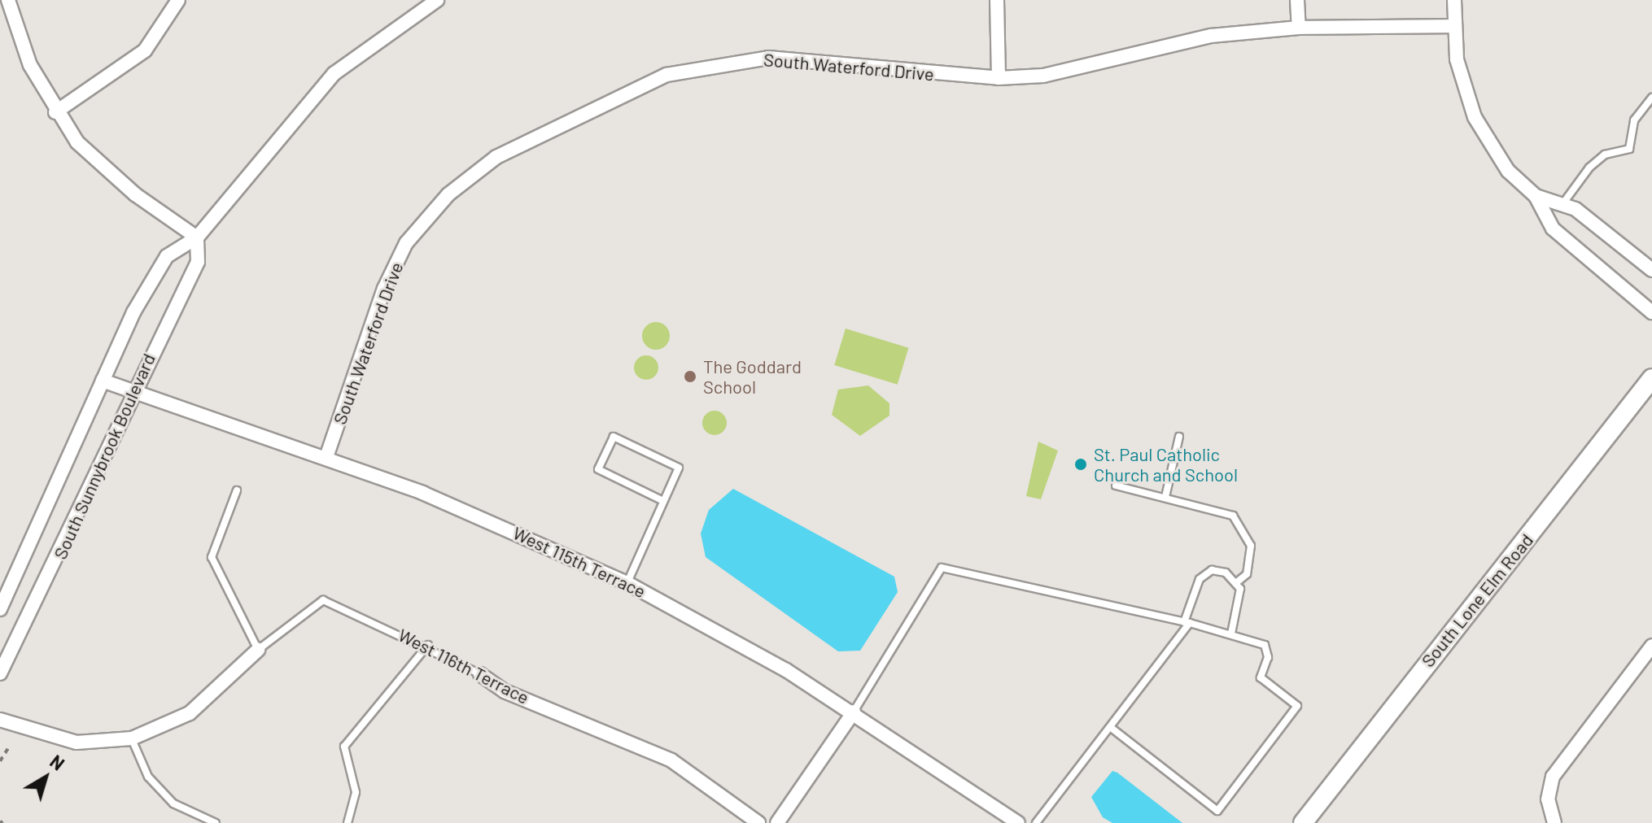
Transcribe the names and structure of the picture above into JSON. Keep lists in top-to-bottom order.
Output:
{
  "streets": {
    "street": [
      "South Waterford Drive",
      "South Sunnybrook Boulevard",
      "West 115th Terrace",
      "South Lone Elm Road",
      "West 116th Terrace"
    ]
  },
  "crossings": [
    ["South Waterford Drive", "West 115th Terrace"],
    ["South Sunnybrook Boulevard", "West 115th Terrace"]
  ],
  "places": ["The Goddard School", "St. Paul Catholic Church and School"],
  "north": "top right"
}
